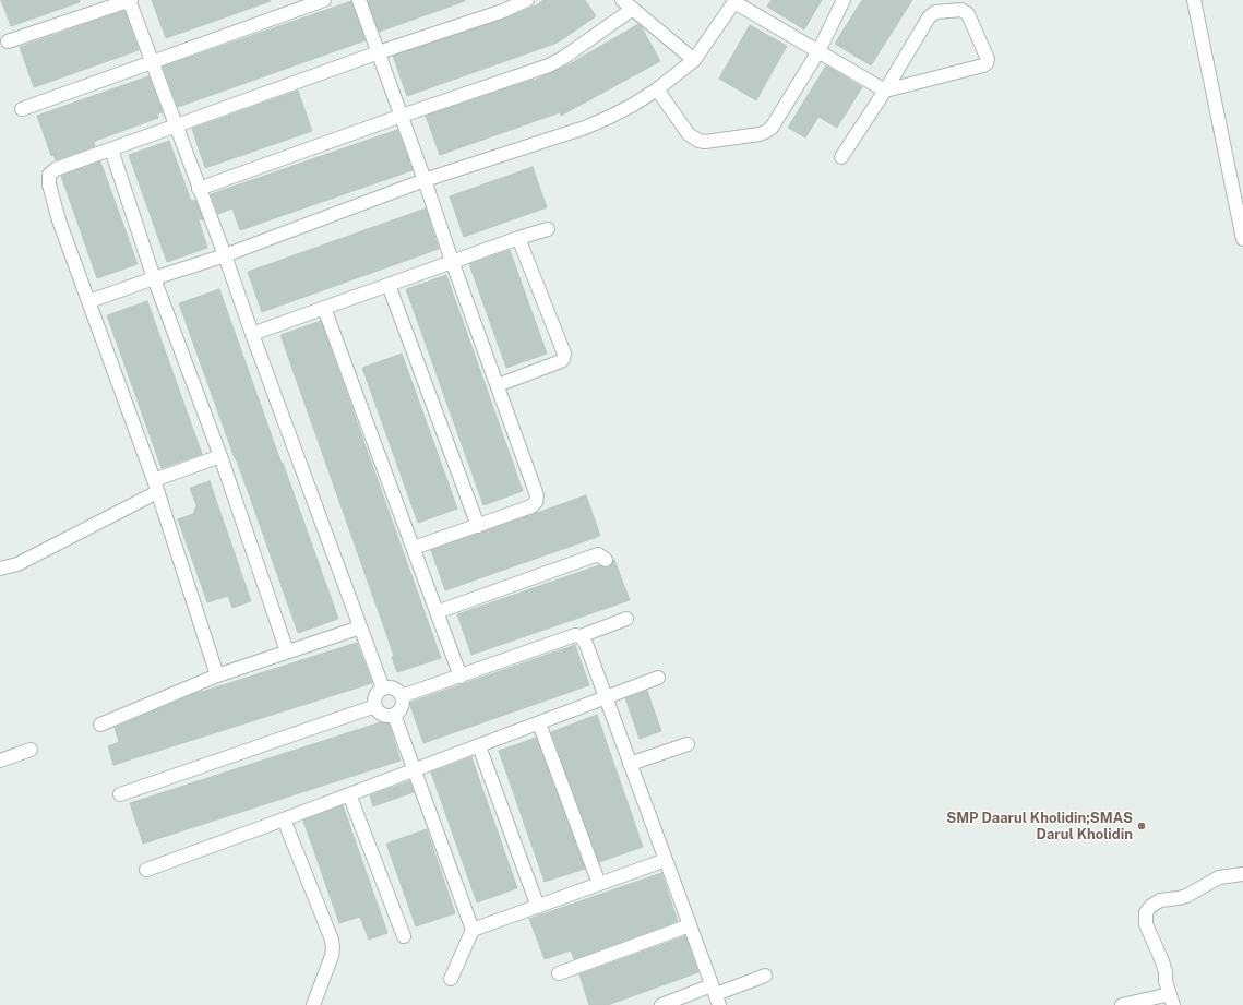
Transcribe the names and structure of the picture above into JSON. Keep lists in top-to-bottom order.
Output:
{
  "places": ["SMP Daarul Kholidin;SMAS Darul Kholidin"]
}
